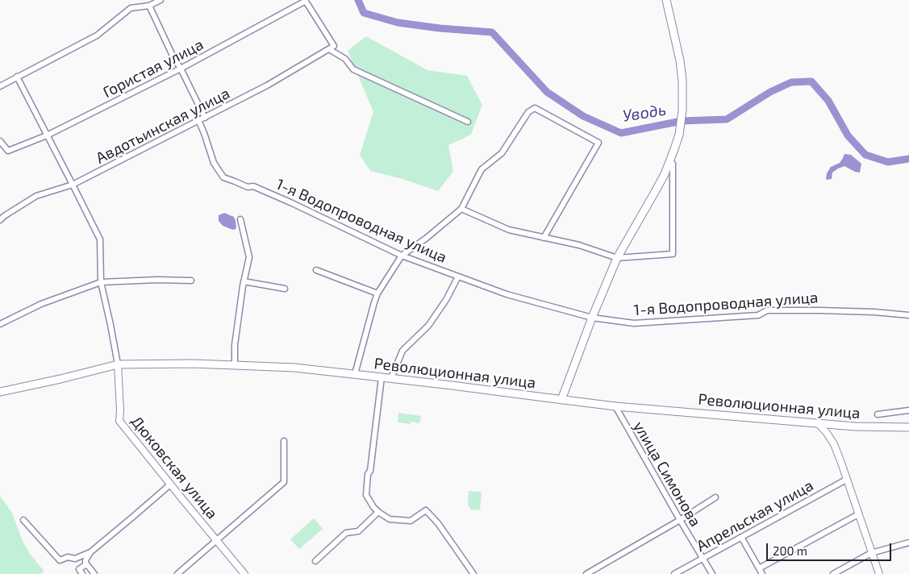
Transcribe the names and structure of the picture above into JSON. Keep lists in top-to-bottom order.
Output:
{
  "streets": {
    "main road": ["Революционная улица"],
    "street": [
      "Гористая улица",
      "Авдотьинская улица",
      "1-я Водопроводная улица",
      "Дюковская улица",
      "улица Симонова",
      "Апрельская улица"
    ]
  },
  "crossings": [
    ["Авдотьинская улица", "1-я Водопроводная улица"],
    ["Революционная улица", "Дюковская улица"],
    ["Революционная улица", "улица Симонова"],
    ["улица Симонова", "Апрельская улица"]
  ],
  "water": ["Уводь"],
  "scale_bar": "200 m"
}
